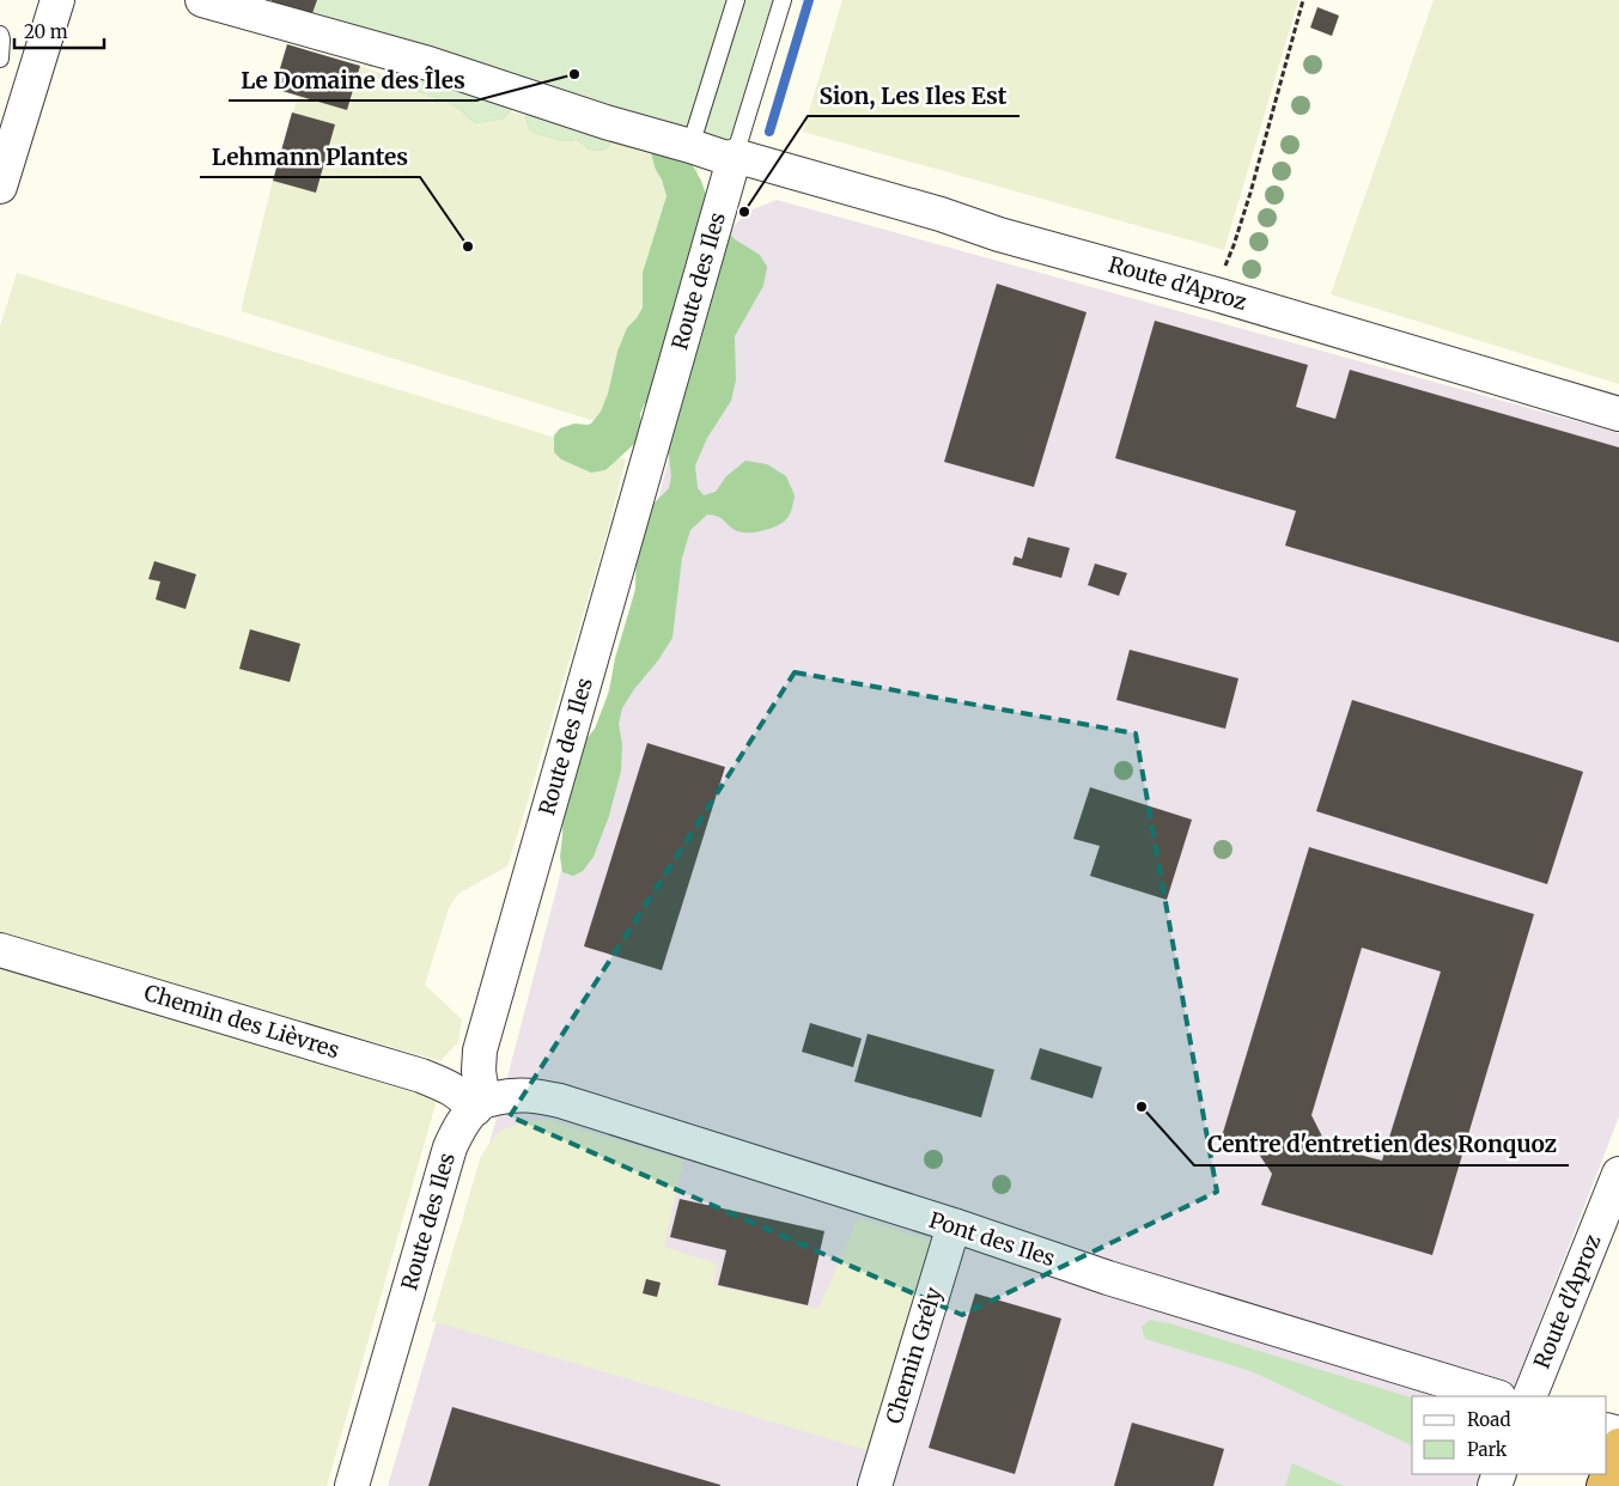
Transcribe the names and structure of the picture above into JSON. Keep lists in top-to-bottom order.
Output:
{
  "streets": {
    "street": [
      "Route des Iles",
      "Route d'Aproz",
      "Chemin des Lièvres",
      "Pont des Iles",
      "Chemin Grély"
    ]
  },
  "crossings": [
    ["Route des Iles", "Route d'Aproz"],
    ["Route des Iles", "Chemin des Lièvres"],
    ["Route des Iles", "Pont des Iles"],
    ["Chemin des Lièvres", "Pont des Iles"],
    ["Pont des Iles", "Chemin Grély"]
  ],
  "places": [
    "Le Domaine des Îles",
    "Sion, Les Iles Est",
    "Lehmann Plantes",
    "Centre d'entretien des Ronquoz"
  ],
  "legend": ["Road", "Park"],
  "scale_bar": "20 m"
}
